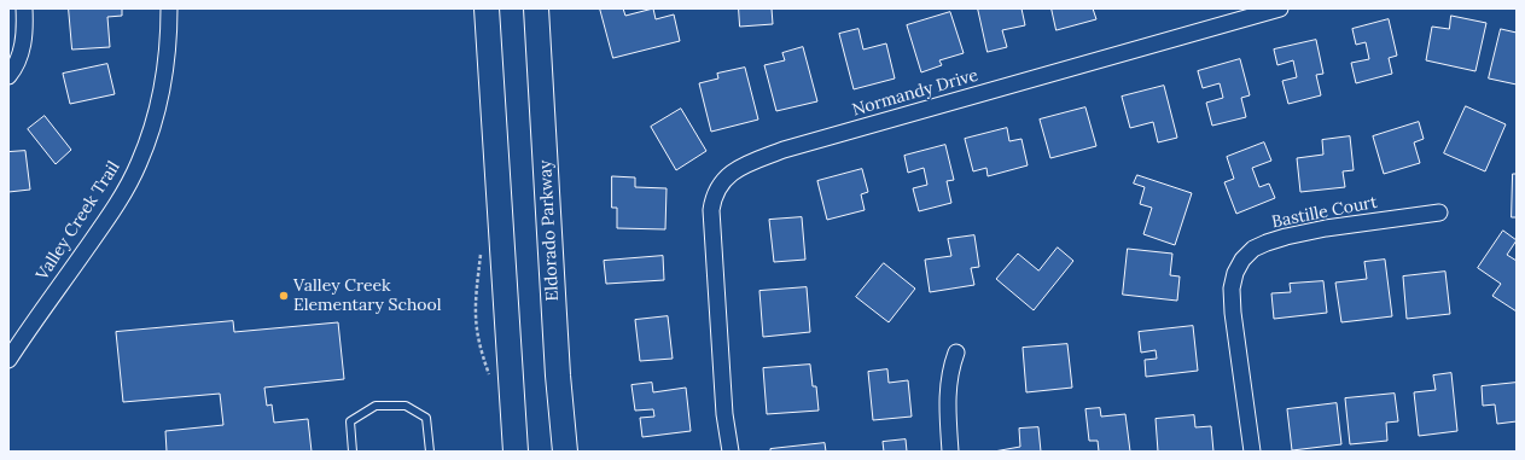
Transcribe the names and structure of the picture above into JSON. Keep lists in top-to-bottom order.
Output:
{
  "streets": {
    "main road": ["Eldorado Parkway"],
    "street": ["Normandy Drive", "Bastille Court", "Valley Creek Trail"]
  },
  "places": ["Valley Creek Elementary School"]
}
